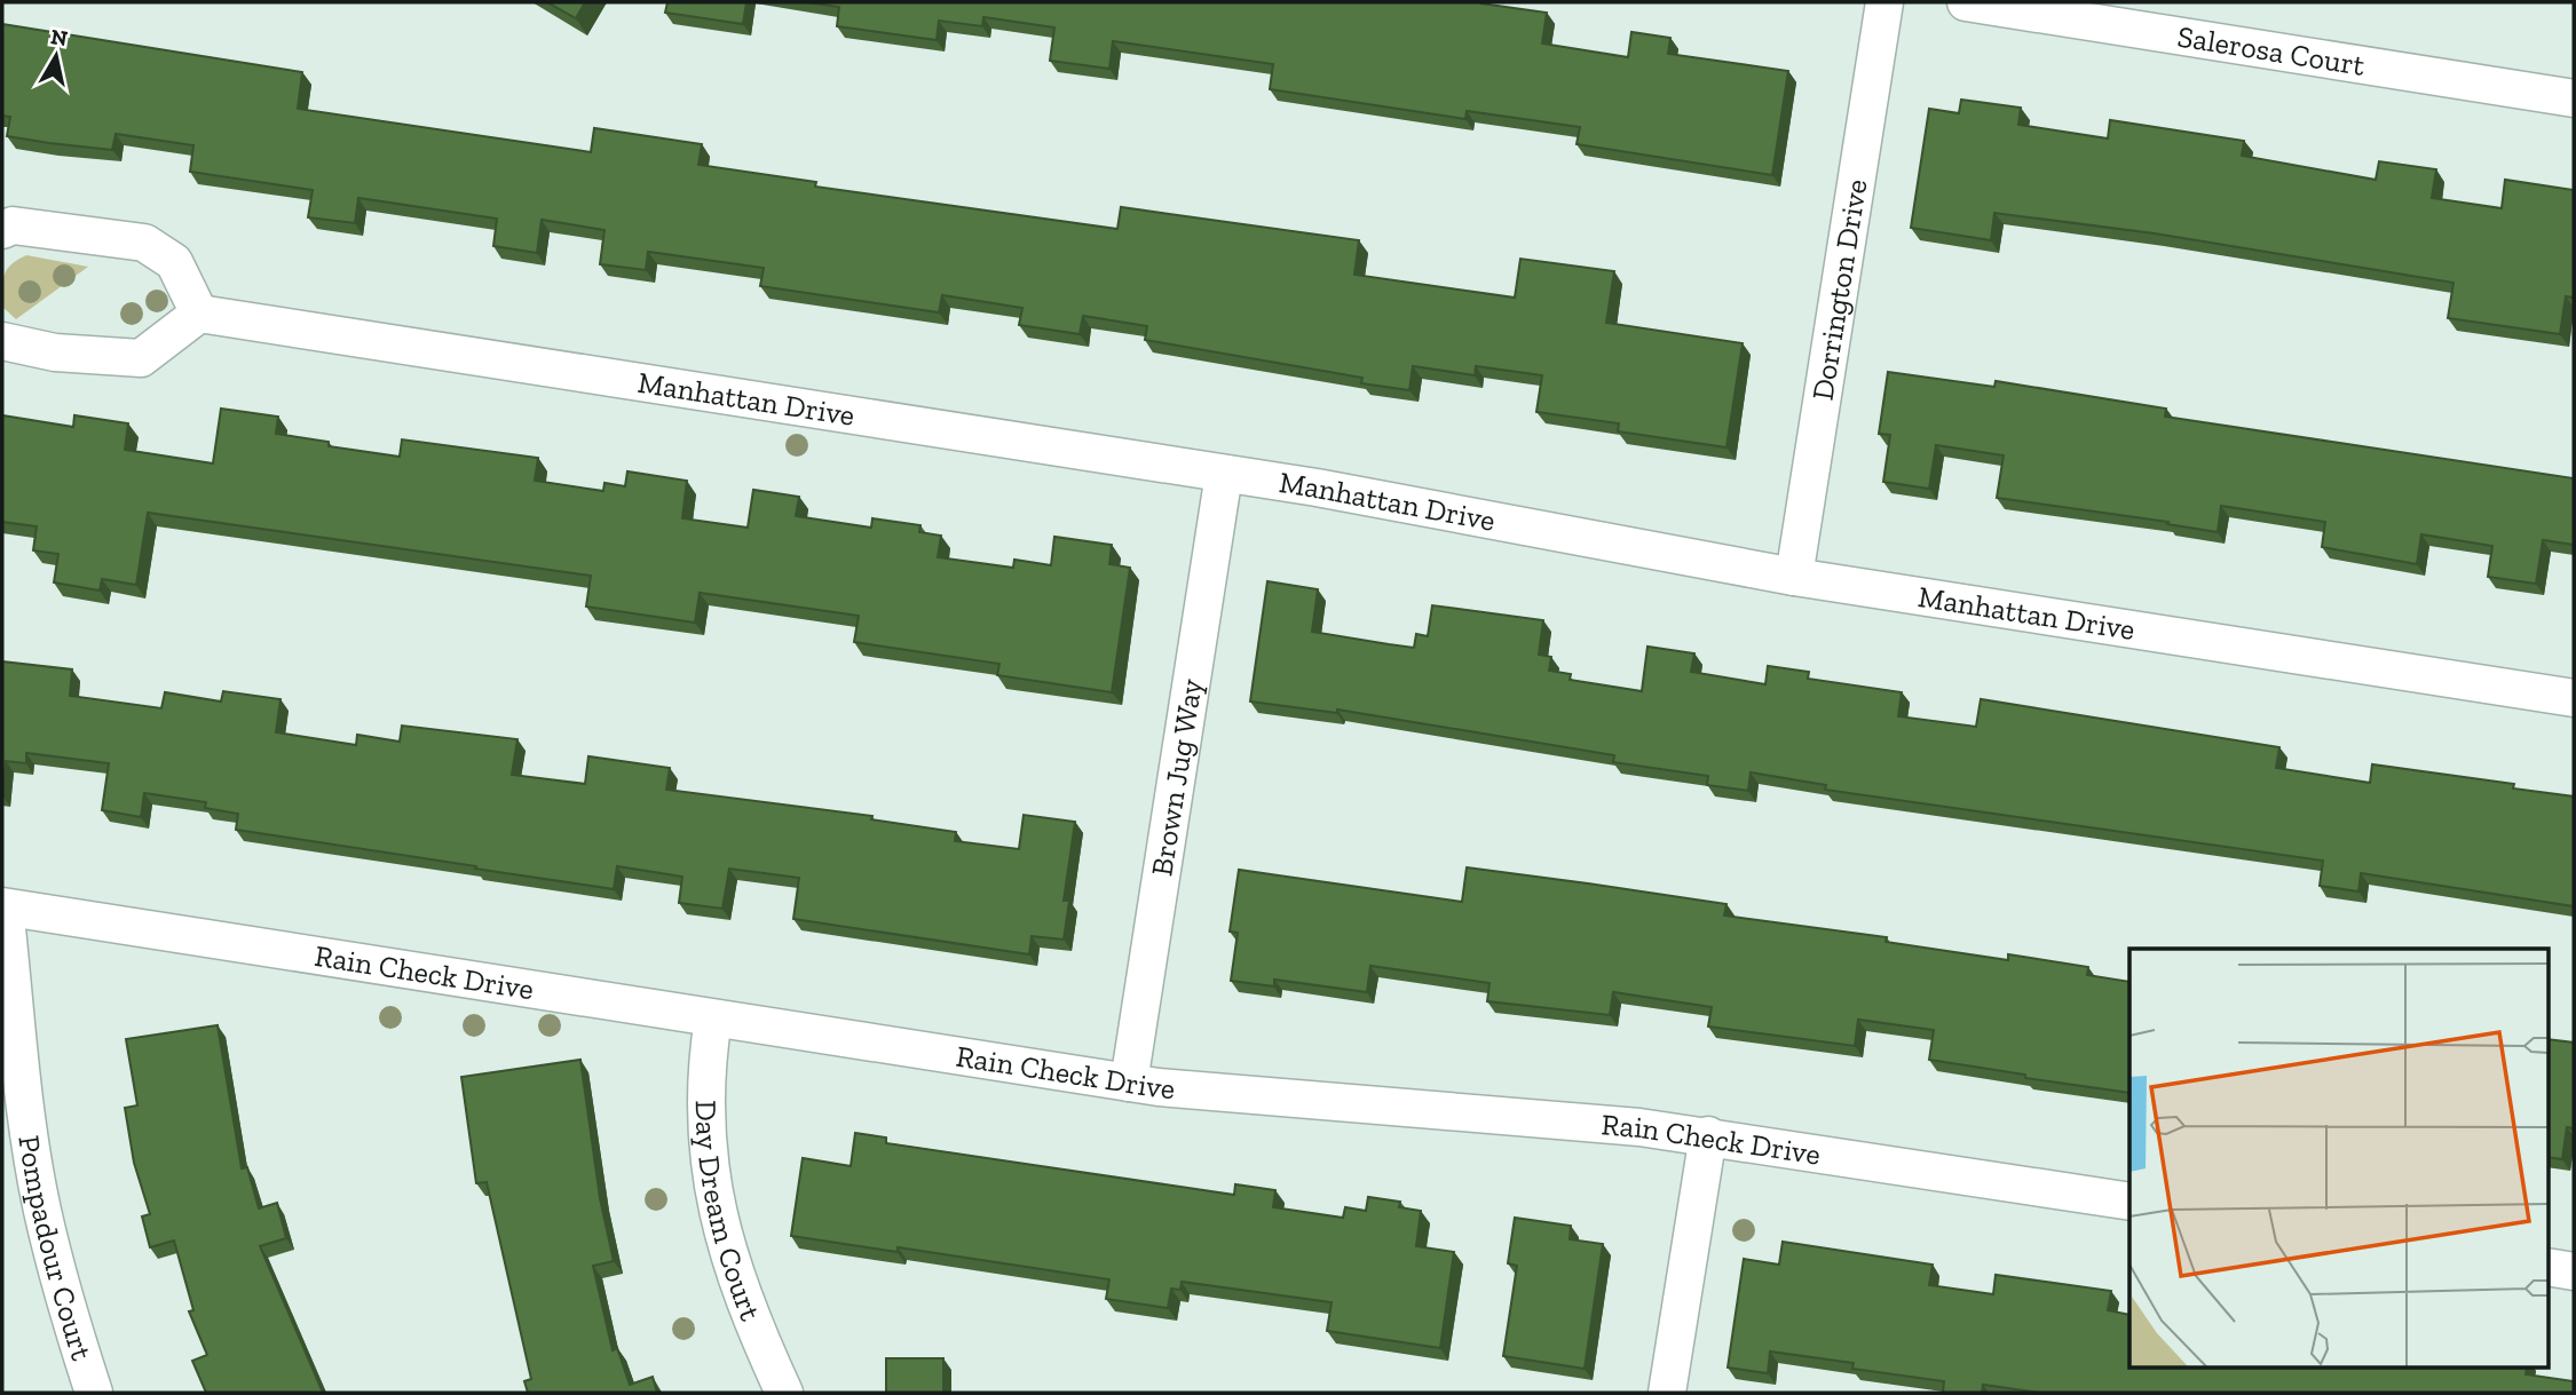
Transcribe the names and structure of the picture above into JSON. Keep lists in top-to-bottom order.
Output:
{
  "streets": {
    "street": [
      "Salerosa Court",
      "Dorrington Drive",
      "Manhattan Drive",
      "Brown Jug Way",
      "Rain Check Drive",
      "Day Dream Court",
      "Pompadour Court"
    ]
  },
  "crossings": [
    ["Dorrington Drive", "Manhattan Drive"],
    ["Manhattan Drive", "Brown Jug Way"],
    ["Brown Jug Way", "Rain Check Drive"],
    ["Rain Check Drive", "Day Dream Court"],
    ["Rain Check Drive", "Pompadour Court"]
  ],
  "north": "top"
}
